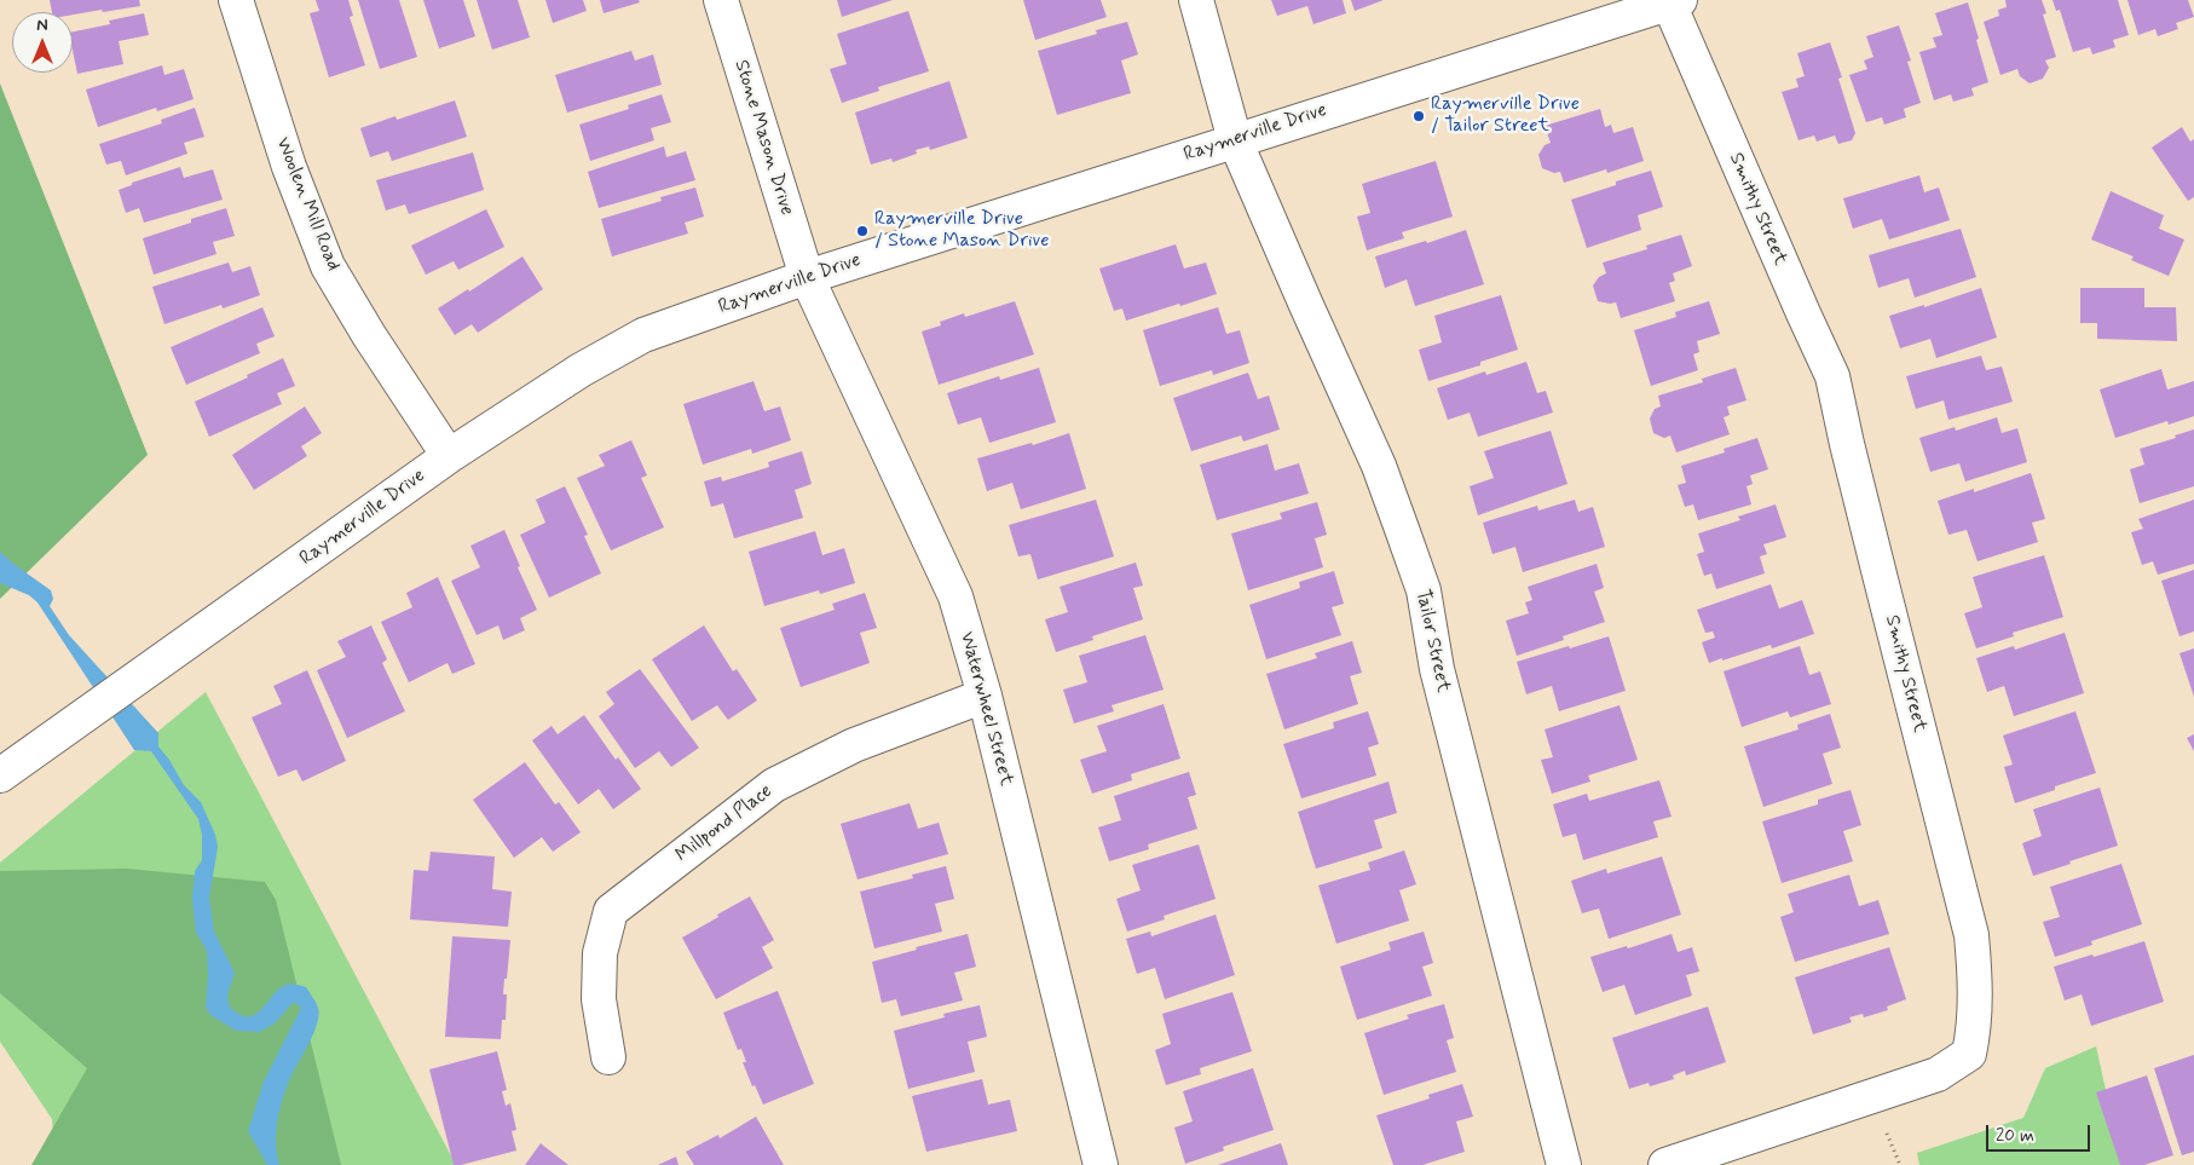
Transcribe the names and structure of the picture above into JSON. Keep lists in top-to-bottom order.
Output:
{
  "streets": {
    "street": [
      "Raymerville Drive",
      "Stone Mason Drive",
      "Woolen Mill Road",
      "Smithy Street",
      "Tailor Street",
      "Waterwheel Street",
      "Millpond Place"
    ]
  },
  "crossings": [
    ["Raymerville Drive", "Stone Mason Drive"],
    ["Raymerville Drive", "Woolen Mill Road"],
    ["Raymerville Drive", "Smithy Street"],
    ["Raymerville Drive", "Tailor Street"],
    ["Raymerville Drive", "Waterwheel Street"],
    ["Stone Mason Drive", "Waterwheel Street"],
    ["Waterwheel Street", "Millpond Place"]
  ],
  "places": ["Raymerville Drive / Tailor Street", "Raymerville Drive / Stone Mason Drive"],
  "scale_bar": "20 m",
  "north": "top"
}
